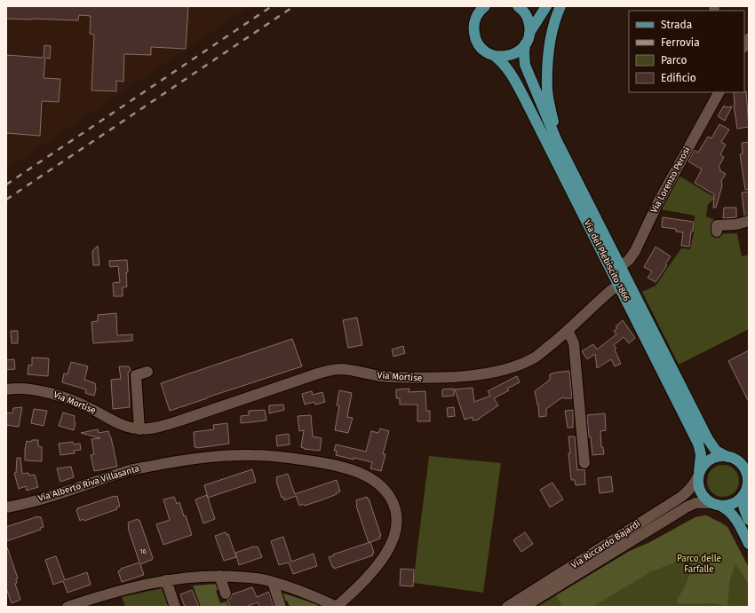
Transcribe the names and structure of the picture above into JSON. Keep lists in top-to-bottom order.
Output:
{
  "streets": {
    "main road": ["Via del Plebiscito 1866"],
    "street": [
      "Via Lorenzo Perosi",
      "Via Mortise",
      "Via Alberto Riva Villasanta",
      "Via Riccardo Bajardi"
    ]
  },
  "crossings": [
    ["Via Lorenzo Perosi", "Via del Plebiscito 1866"],
    ["Via del Plebiscito 1866", "Via Mortise"],
    ["Via del Plebiscito 1866", "Via Riccardo Bajardi"]
  ],
  "parks": ["Parco delle Farfalle"],
  "house_numbers": ["16"],
  "legend": [
    "Strada",
    "Ferrovia",
    "Parco",
    "Edificio"
  ]
}
